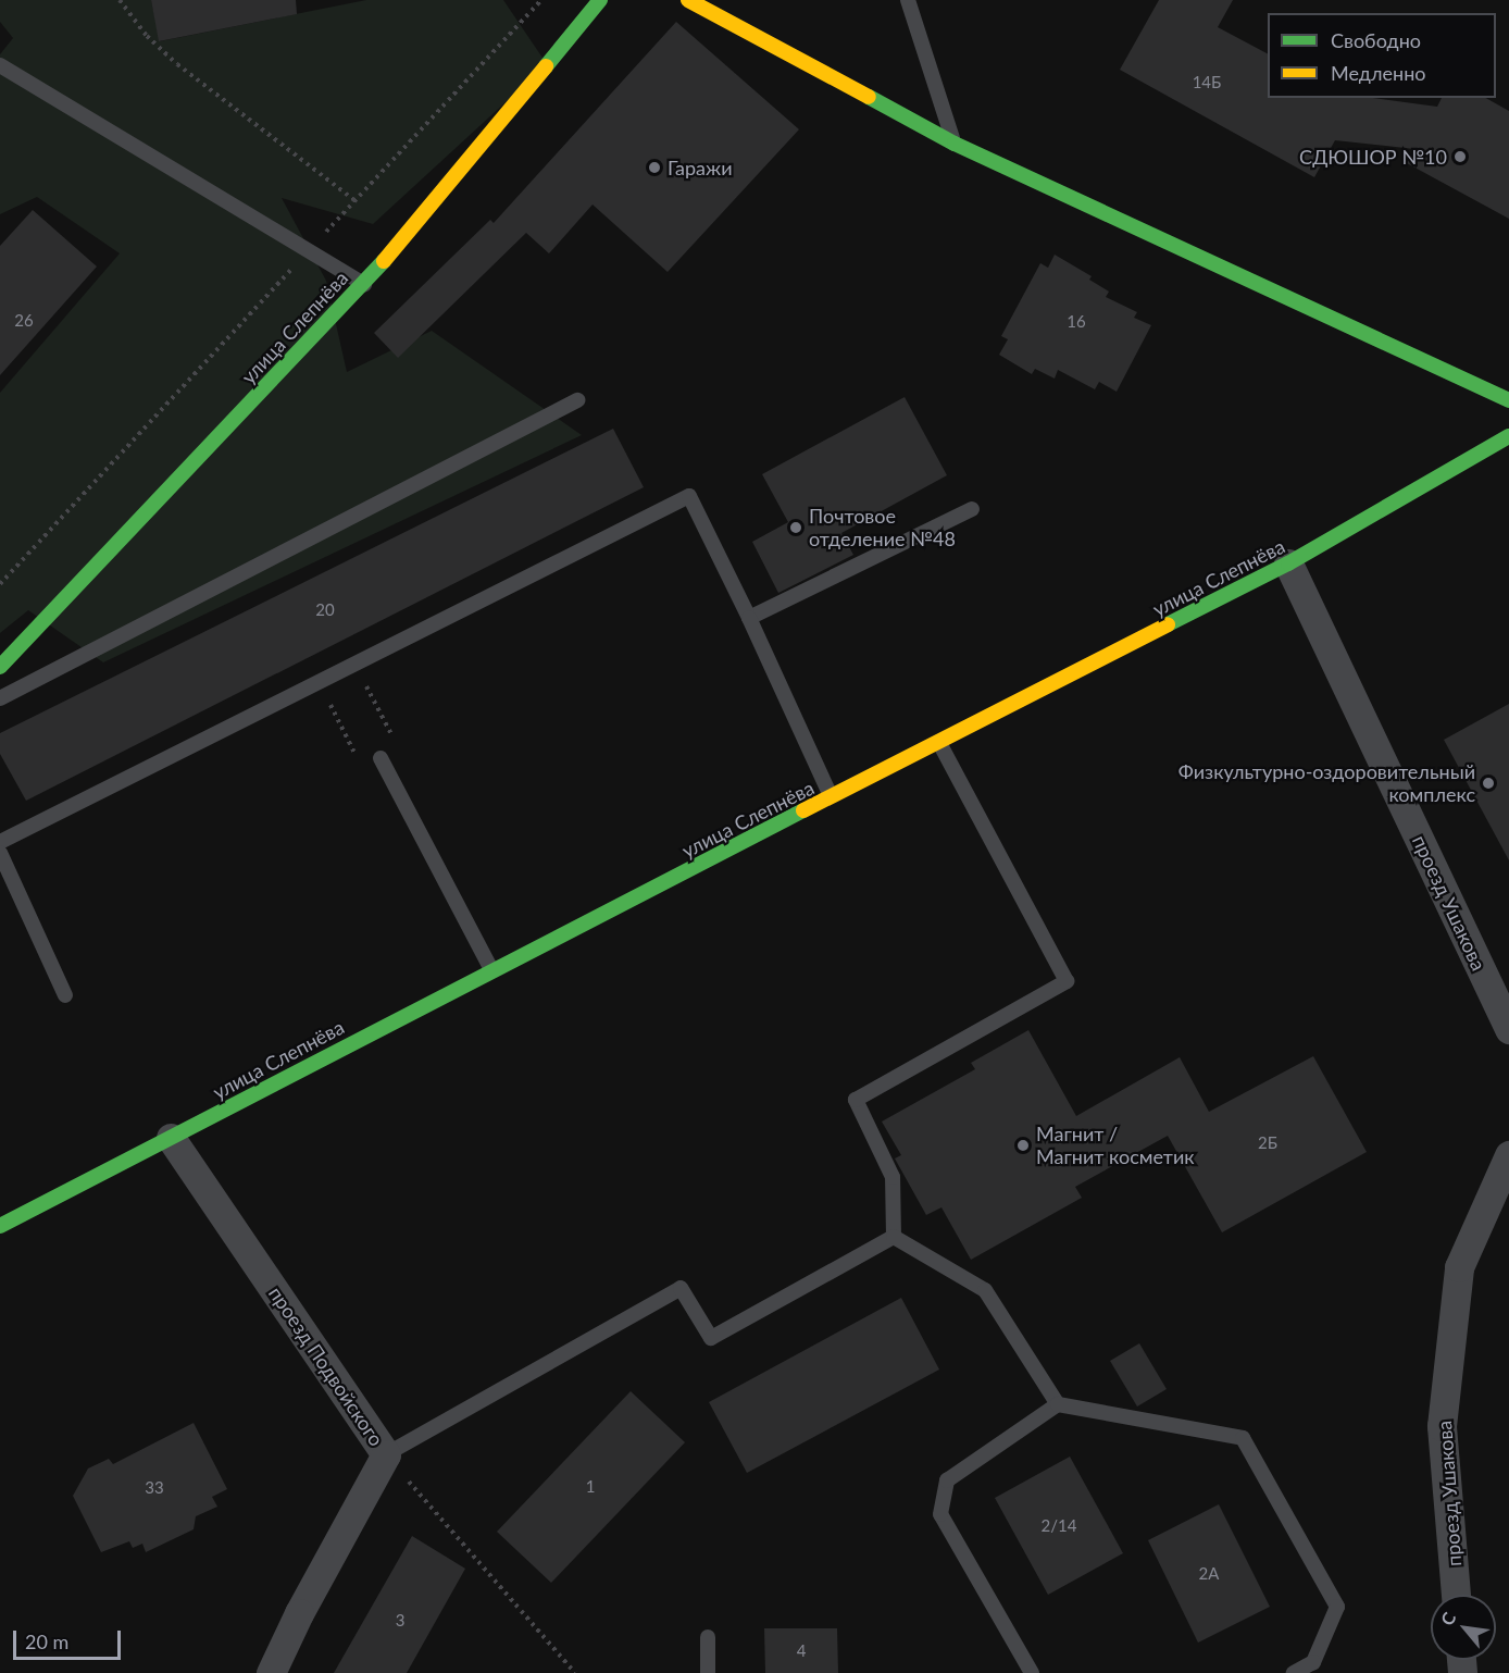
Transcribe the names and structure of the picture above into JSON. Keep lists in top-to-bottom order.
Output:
{
  "streets": {
    "street": ["улица Слепнёва", "проезд Ушакова", "проезд Подвойского"]
  },
  "crossings": [
    ["улица Слепнёва", "проезд Ушакова"],
    ["улица Слепнёва", "проезд Подвойского"]
  ],
  "places": [
    "СДЮШОР №10",
    "Гаражи",
    "Почтовое отделение №48",
    "Физкультурно-оздоровительный комплекс",
    "Магнит / Магнит косметик"
  ],
  "house_numbers": [
    "14Б",
    "26",
    "16",
    "20",
    "2Б",
    "1",
    "33",
    "2/14",
    "2А",
    "3",
    "4"
  ],
  "legend": ["Свободно", "Медленно"],
  "scale_bar": "20 m",
  "north": "top left"
}
